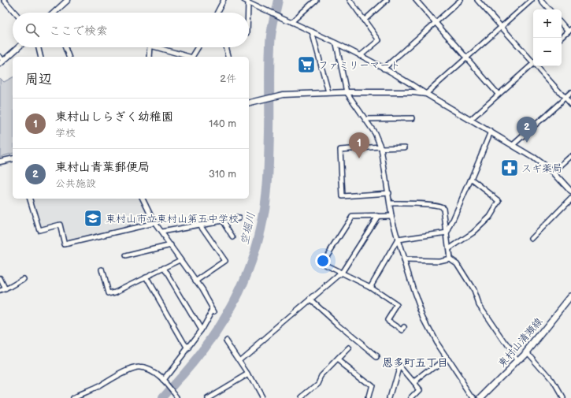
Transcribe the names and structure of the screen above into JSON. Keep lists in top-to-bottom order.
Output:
{
  "streets": {
    "main road": ["東村山清瀬線"]
  },
  "districts": ["恩多町五丁目"],
  "water": ["空堀川"],
  "places": {
    "supermarket": ["ファミリーマート"],
    "pharmacy": ["スギ薬局"],
    "school or university": ["東村山市立東村山第五中学校"]
  },
  "page": {
    "map_buttons": ["+", "−"],
    "search": "ここで検索",
    "heading": ["周辺", "2件"],
    "list": [
      {
        "mark": "1",
        "name": "東村山しらぎく幼稚園",
        "note": "学校",
        "value": "140 m"
      },
      {
        "mark": "2",
        "name": "東村山青葉郵便局",
        "note": "公共施設",
        "value": "310 m"
      }
    ],
    "pins": ["2", "1"]
  }
}
